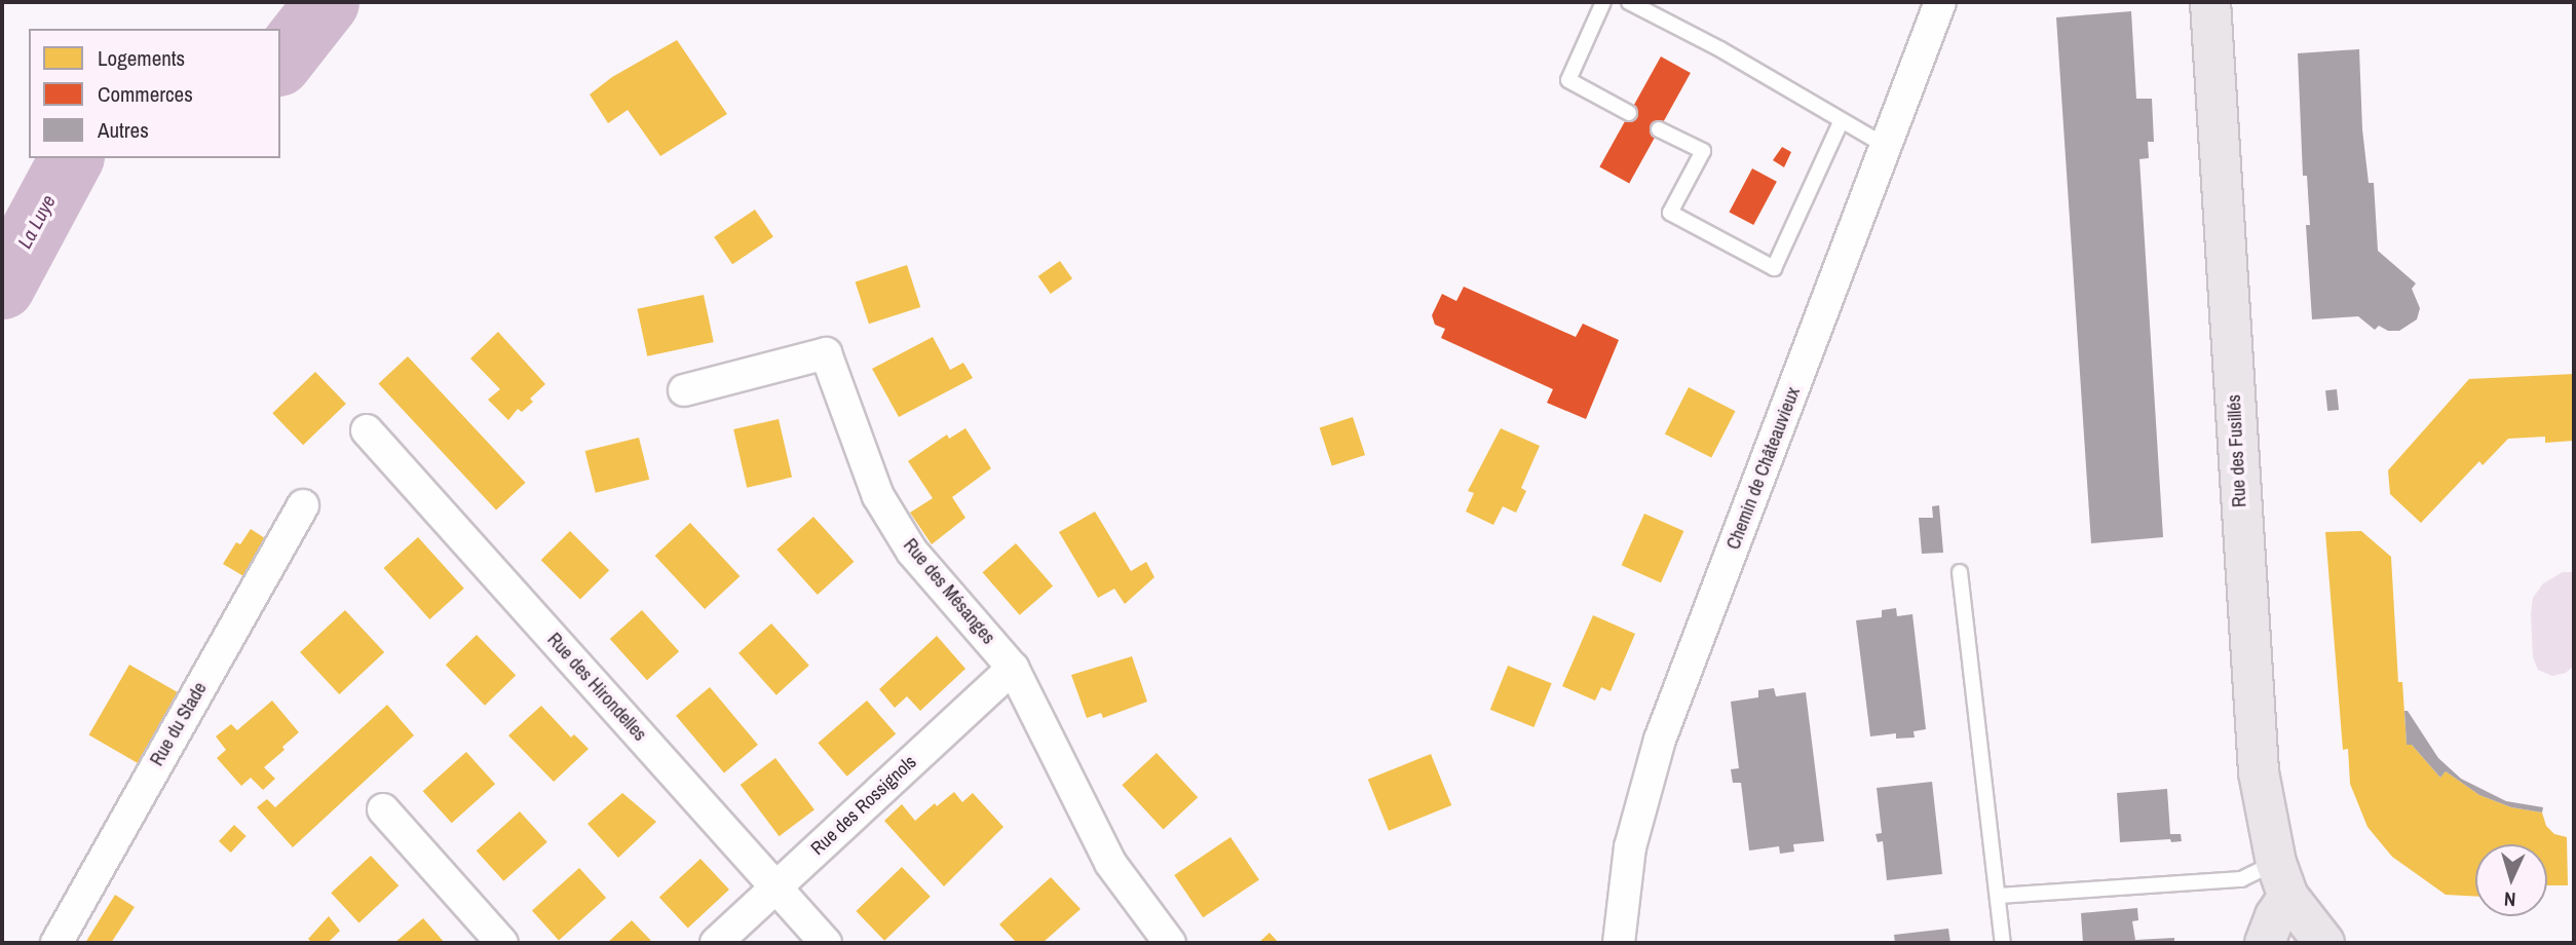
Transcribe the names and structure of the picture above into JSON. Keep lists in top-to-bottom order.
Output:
{
  "streets": {
    "main road": ["Rue des Fusillés"],
    "street": [
      "Chemin de Châteauvieux",
      "Rue des Mésanges",
      "Rue des Hirondelles",
      "Rue du Stade",
      "Rue des Rossignols"
    ]
  },
  "crossings": [
    ["Rue des Mésanges", "Rue des Rossignols"],
    ["Rue des Hirondelles", "Rue des Rossignols"]
  ],
  "water": ["La Luye"],
  "legend": ["Logements", "Commerces", "Autres"],
  "north": "bottom"
}
